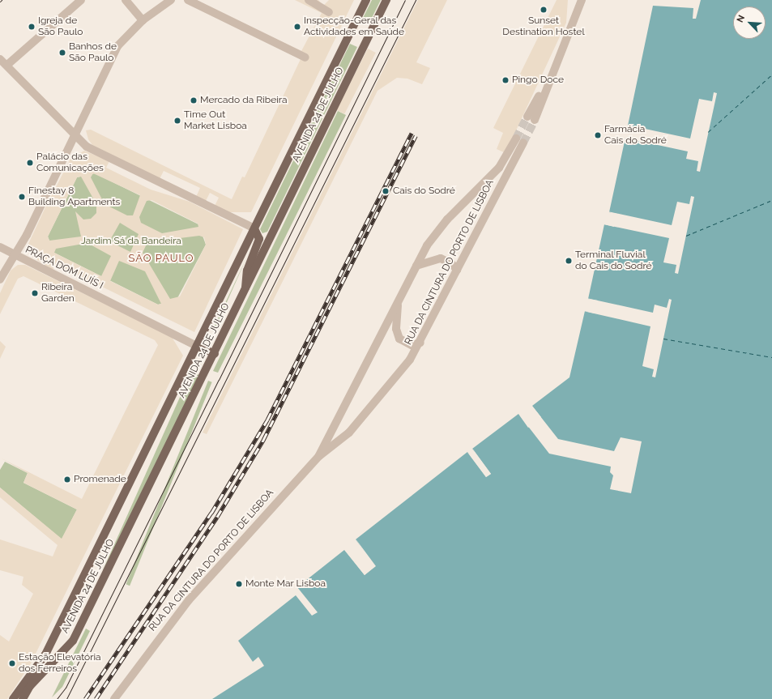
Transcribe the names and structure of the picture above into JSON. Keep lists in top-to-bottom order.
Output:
{
  "streets": {
    "main road": ["AVENIDA 24 DE JULHO"],
    "street": ["RUA DA CINTURA DO PORTO DE LISBOA", "PRAÇA DOM LUÍS I"]
  },
  "crossings": [
    ["AVENIDA 24 DE JULHO", "PRAÇA DOM LUÍS I"]
  ],
  "districts": ["SÃO PAULO"],
  "parks": ["Jardim Sá da Bandeira"],
  "places": [
    "Sunset Destination Hostel",
    "Igreja de São Paulo",
    "Inspecção-Geral das Actividades em Saúde",
    "Banhos de São Paulo",
    "Pingo Doce",
    "Mercado da Ribeira",
    "Time Out Market Lisboa",
    "Farmácia Cais do Sodré",
    "Palácio das Comunicações",
    "Cais do Sodré",
    "Finestay 8 Building Apartments",
    "Terminal Fluvial do Cais do Sodré",
    "Ribeira Garden",
    "Promenade",
    "Monte Mar Lisboa",
    "Estação Elevatória dos Ferreiros"
  ],
  "north": "top left"
}
